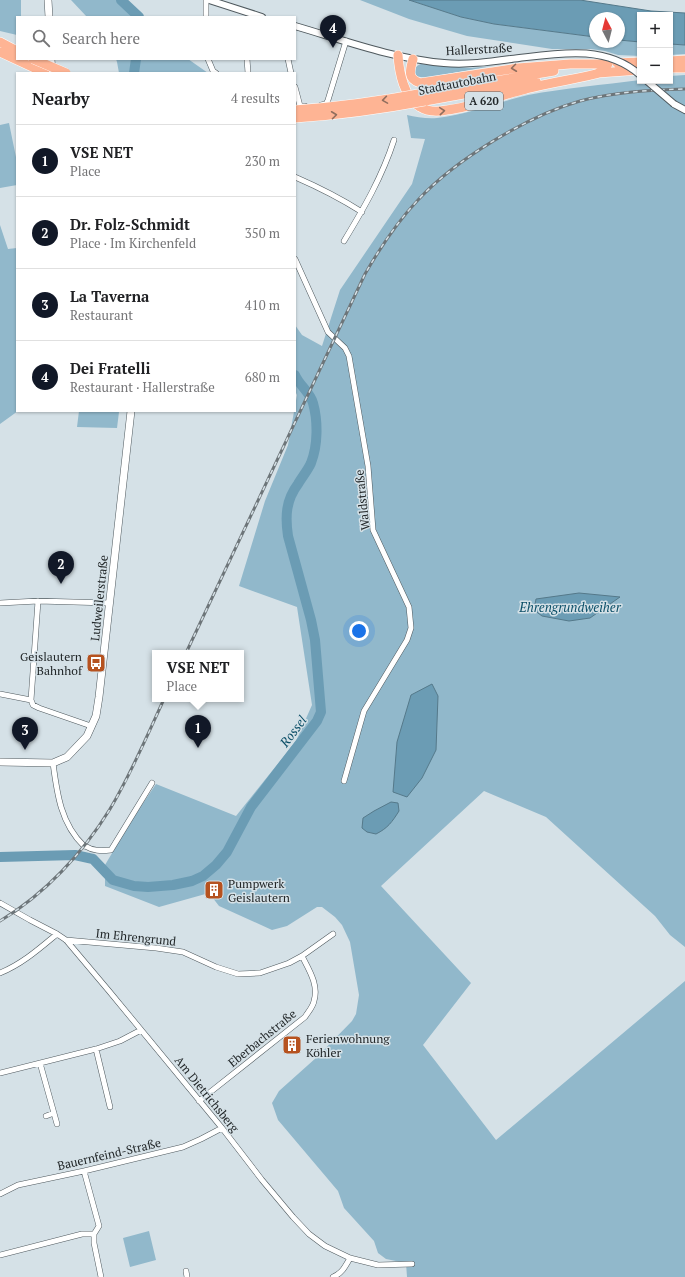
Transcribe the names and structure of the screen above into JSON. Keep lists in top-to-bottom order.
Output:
{
  "streets": {
    "highway": ["Stadtautobahn", "A 620"],
    "main road": ["Ludweilerstraße"],
    "street": [
      "Hallerstraße",
      "Waldstraße",
      "Im Ehrengrund",
      "Eberbachstraße",
      "Am Dietrichsberg",
      "Bauernfeind-Straße"
    ]
  },
  "crossings": [
    ["Hallerstraße", "A 620"],
    ["Stadtautobahn", "A 620"],
    ["Im Ehrengrund", "Eberbachstraße"],
    ["Im Ehrengrund", "Am Dietrichsberg"],
    ["Eberbachstraße", "Am Dietrichsberg"],
    ["Am Dietrichsberg", "Bauernfeind-Straße"]
  ],
  "water": ["Ehrengrundweiher", "Rossel"],
  "places": {
    "bus stop": ["Geislautern Bahnhof"],
    "building": ["Pumpwerk Geislautern", "Ferienwohnung Köhler"]
  },
  "north": "top",
  "page": {
    "map_buttons": ["+", "−"],
    "pins": [
      "4",
      "2",
      "1",
      "3"
    ],
    "search": "Search here",
    "heading": ["Nearby", "4 results"],
    "list": [
      {
        "mark": "1",
        "name": "VSE NET",
        "note": "Place",
        "value": "230 m"
      },
      {
        "mark": "2",
        "name": "Dr. Folz-Schmidt",
        "note": "Place · Im Kirchenfeld",
        "value": "350 m"
      },
      {
        "mark": "3",
        "name": "La Taverna",
        "note": "Restaurant",
        "value": "410 m"
      },
      {
        "mark": "4",
        "name": "Dei Fratelli",
        "note": "Restaurant · Hallerstraße",
        "value": "680 m"
      }
    ],
    "popup": ["VSE NET", "Place"]
  }
}
